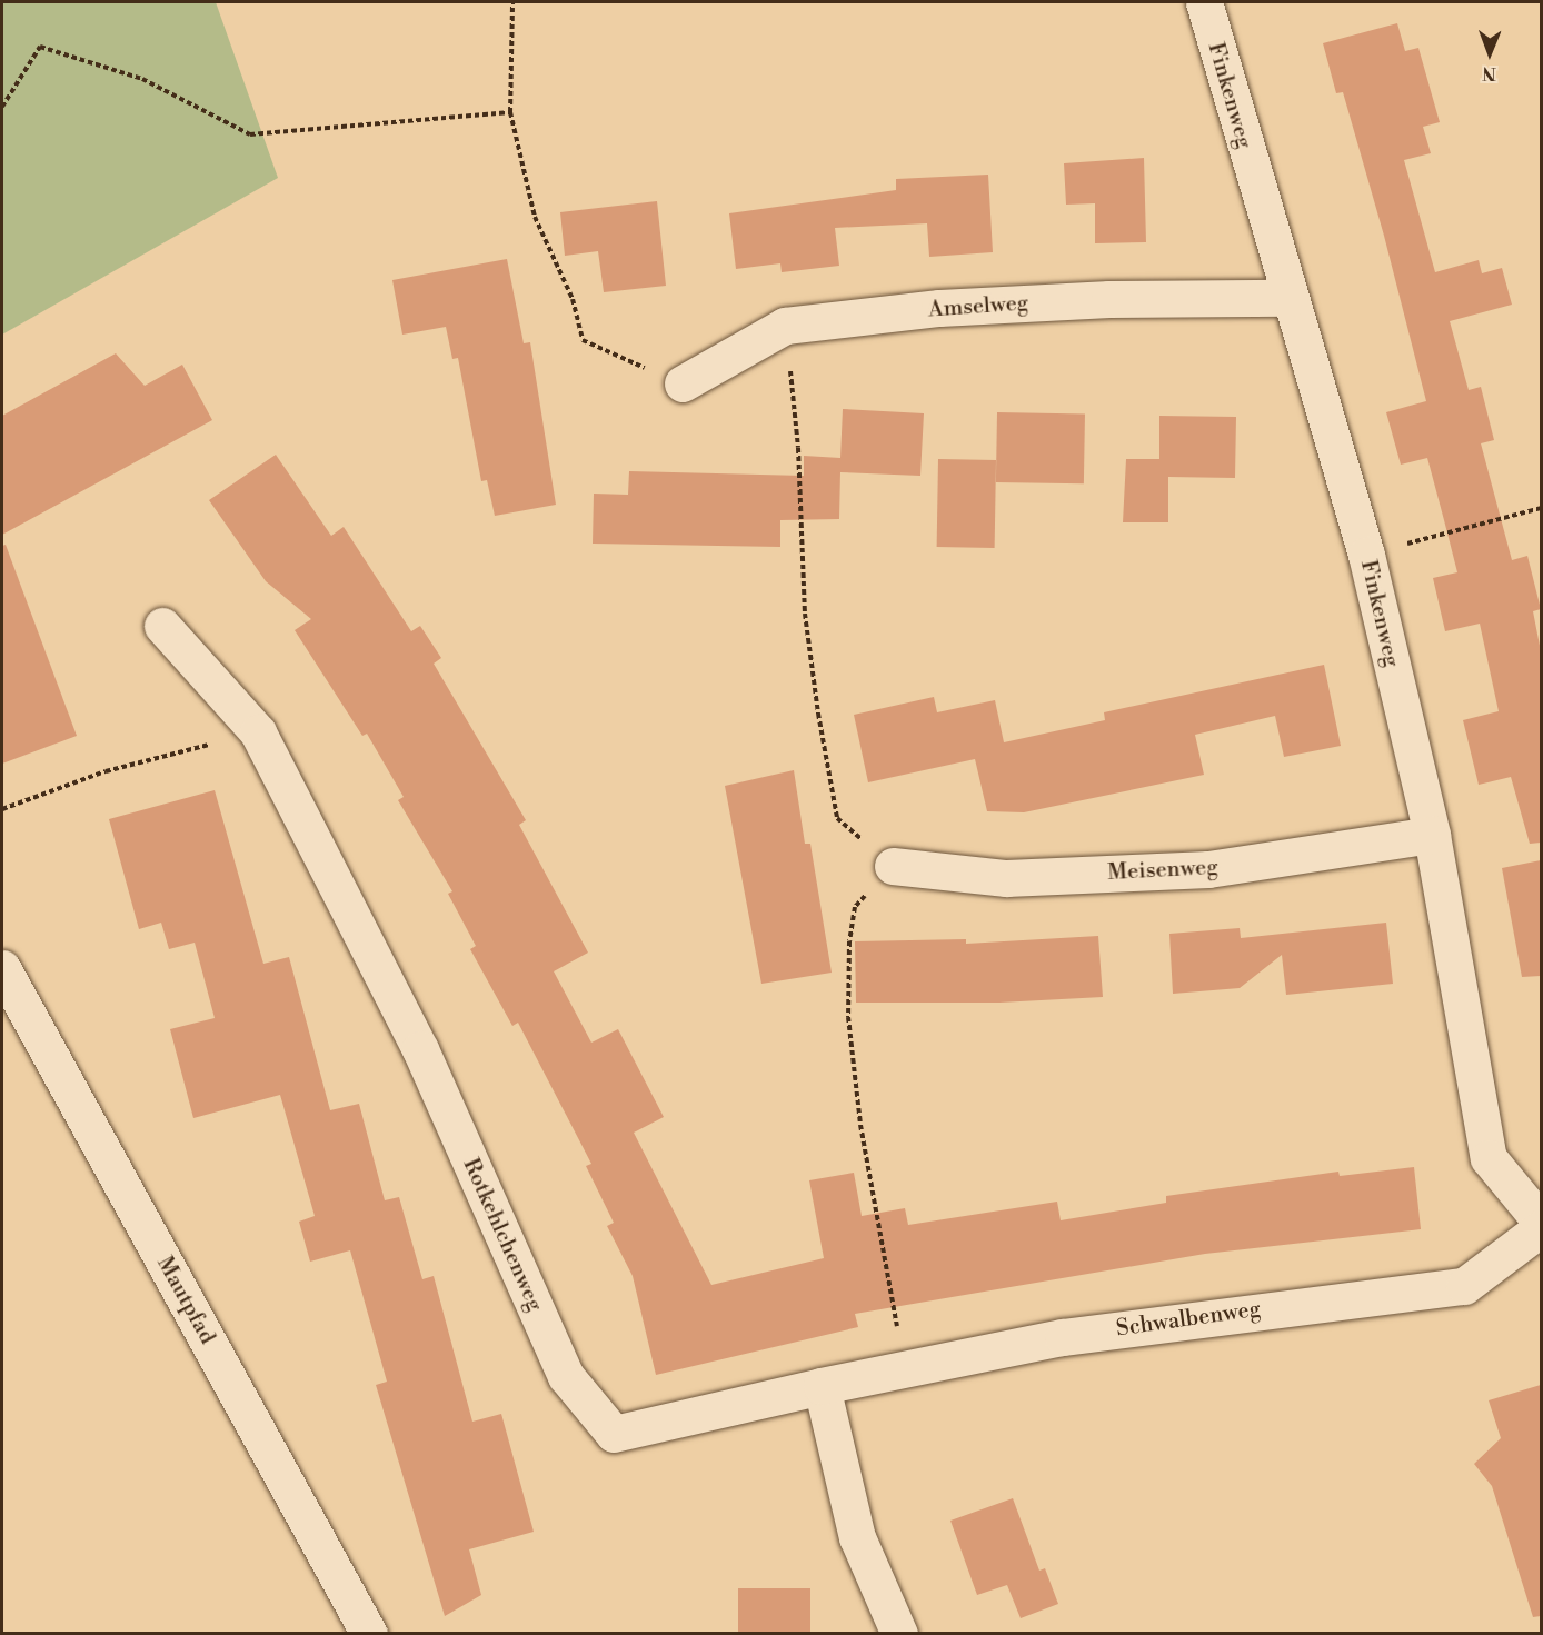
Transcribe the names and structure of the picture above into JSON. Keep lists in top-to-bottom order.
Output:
{
  "streets": {
    "street": [
      "Finkenweg",
      "Amselweg",
      "Meisenweg",
      "Rotkehlchenweg",
      "Mautpfad",
      "Schwalbenweg"
    ]
  },
  "crossings": [
    ["Finkenweg", "Amselweg"],
    ["Finkenweg", "Meisenweg"],
    ["Rotkehlchenweg", "Schwalbenweg"]
  ],
  "north": "bottom"
}
